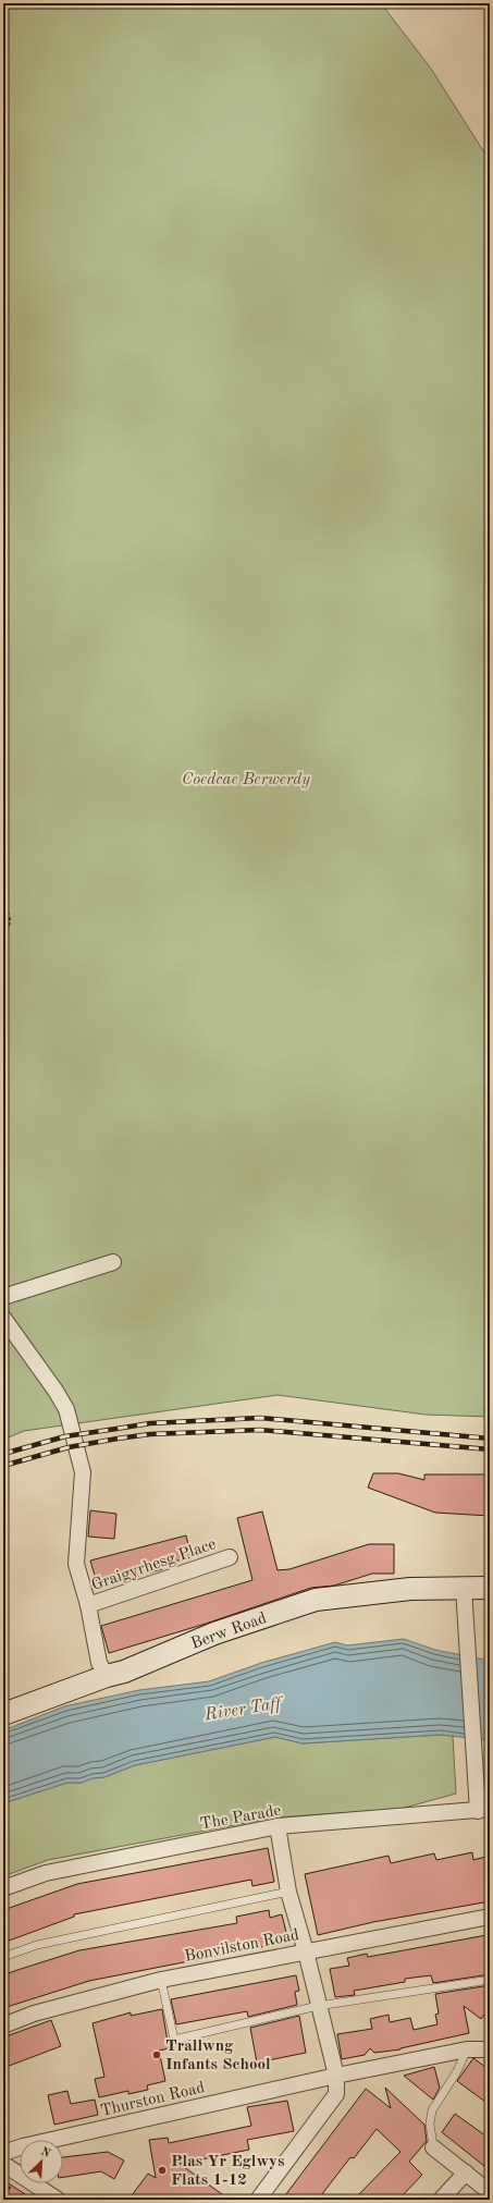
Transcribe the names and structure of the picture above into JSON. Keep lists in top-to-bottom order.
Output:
{
  "streets": {
    "main road": ["Berw Road"],
    "street": [
      "Graigyrhesg Place",
      "The Parade",
      "Bonvilston Road",
      "Thurston Road"
    ]
  },
  "water": ["River Taff"],
  "parks": ["Coedcae Berwerdy"],
  "places": ["Trallwng Infants School", "Plas Yr Eglwys Flats 1-12"],
  "north": "top right"
}
